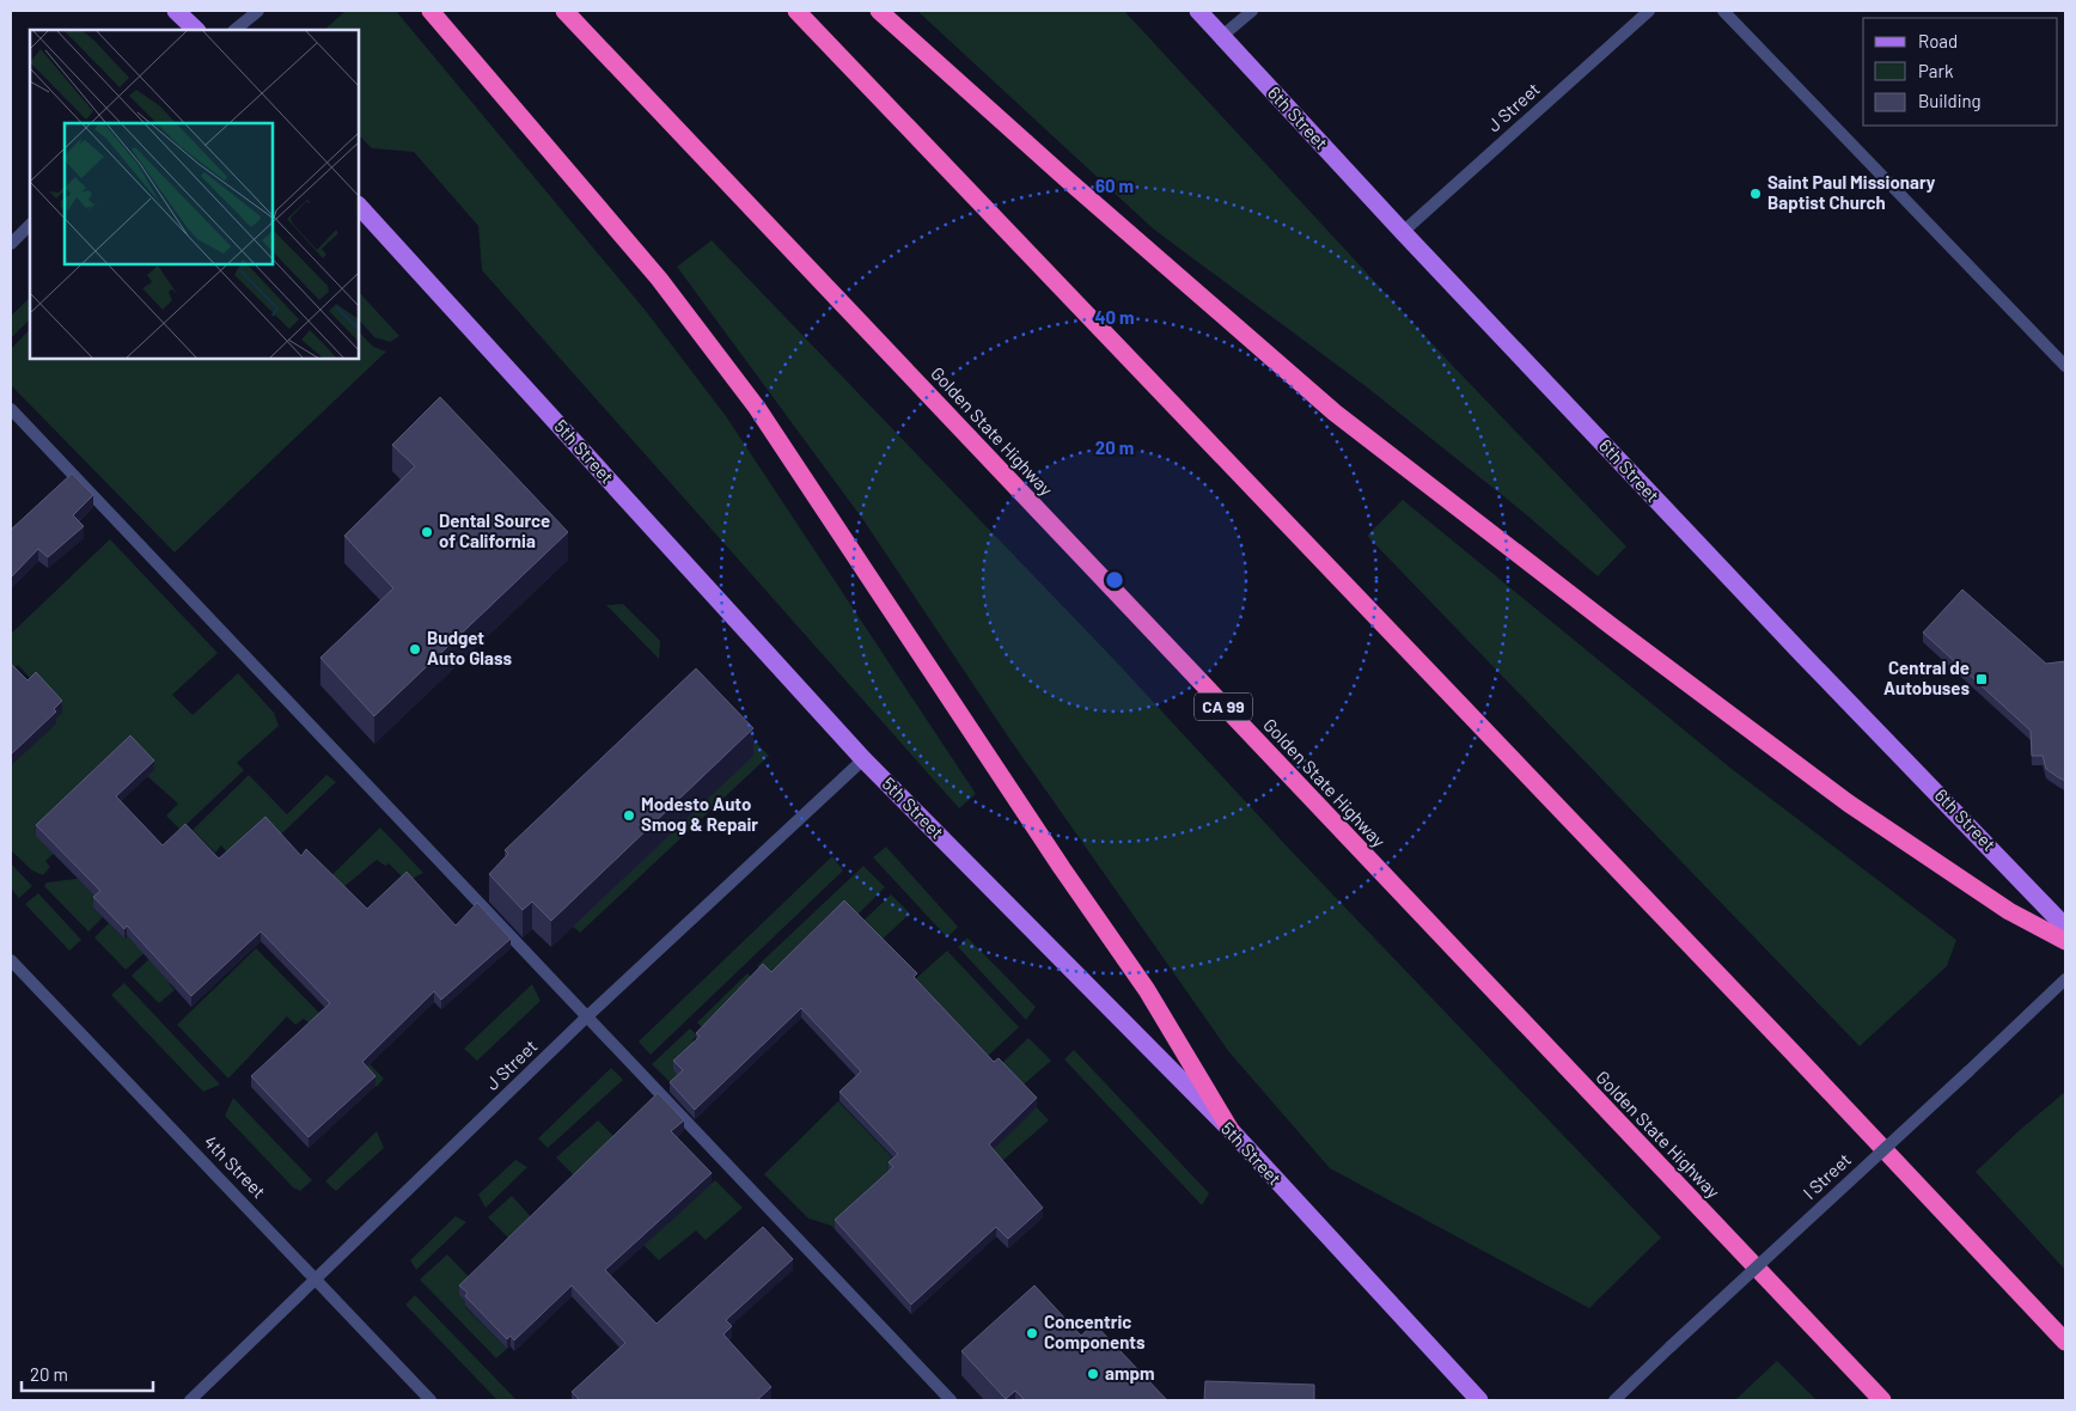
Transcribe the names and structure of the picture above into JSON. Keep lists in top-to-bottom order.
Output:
{
  "streets": {
    "highway": ["Golden State Highway", "CA 99"],
    "main road": ["6th Street", "5th Street"],
    "street": ["J Street", "4th Street", "I Street"]
  },
  "crossings": [
    ["J Street", "6th Street"],
    ["J Street", "5th Street"],
    ["J Street", "4th Street"]
  ],
  "places": {
    "other": [
      "Saint Paul Missionary Baptist Church",
      "Dental Source of California",
      "Budget Auto Glass",
      "Modesto Auto Smog & Repair",
      "Concentric Components",
      "ampm"
    ],
    "transit": ["Central de Autobuses"]
  },
  "legend": ["Road", "Park", "Building"],
  "scale_bar": "20 m",
  "rings": ["60 m", "40 m", "20 m"]
}
